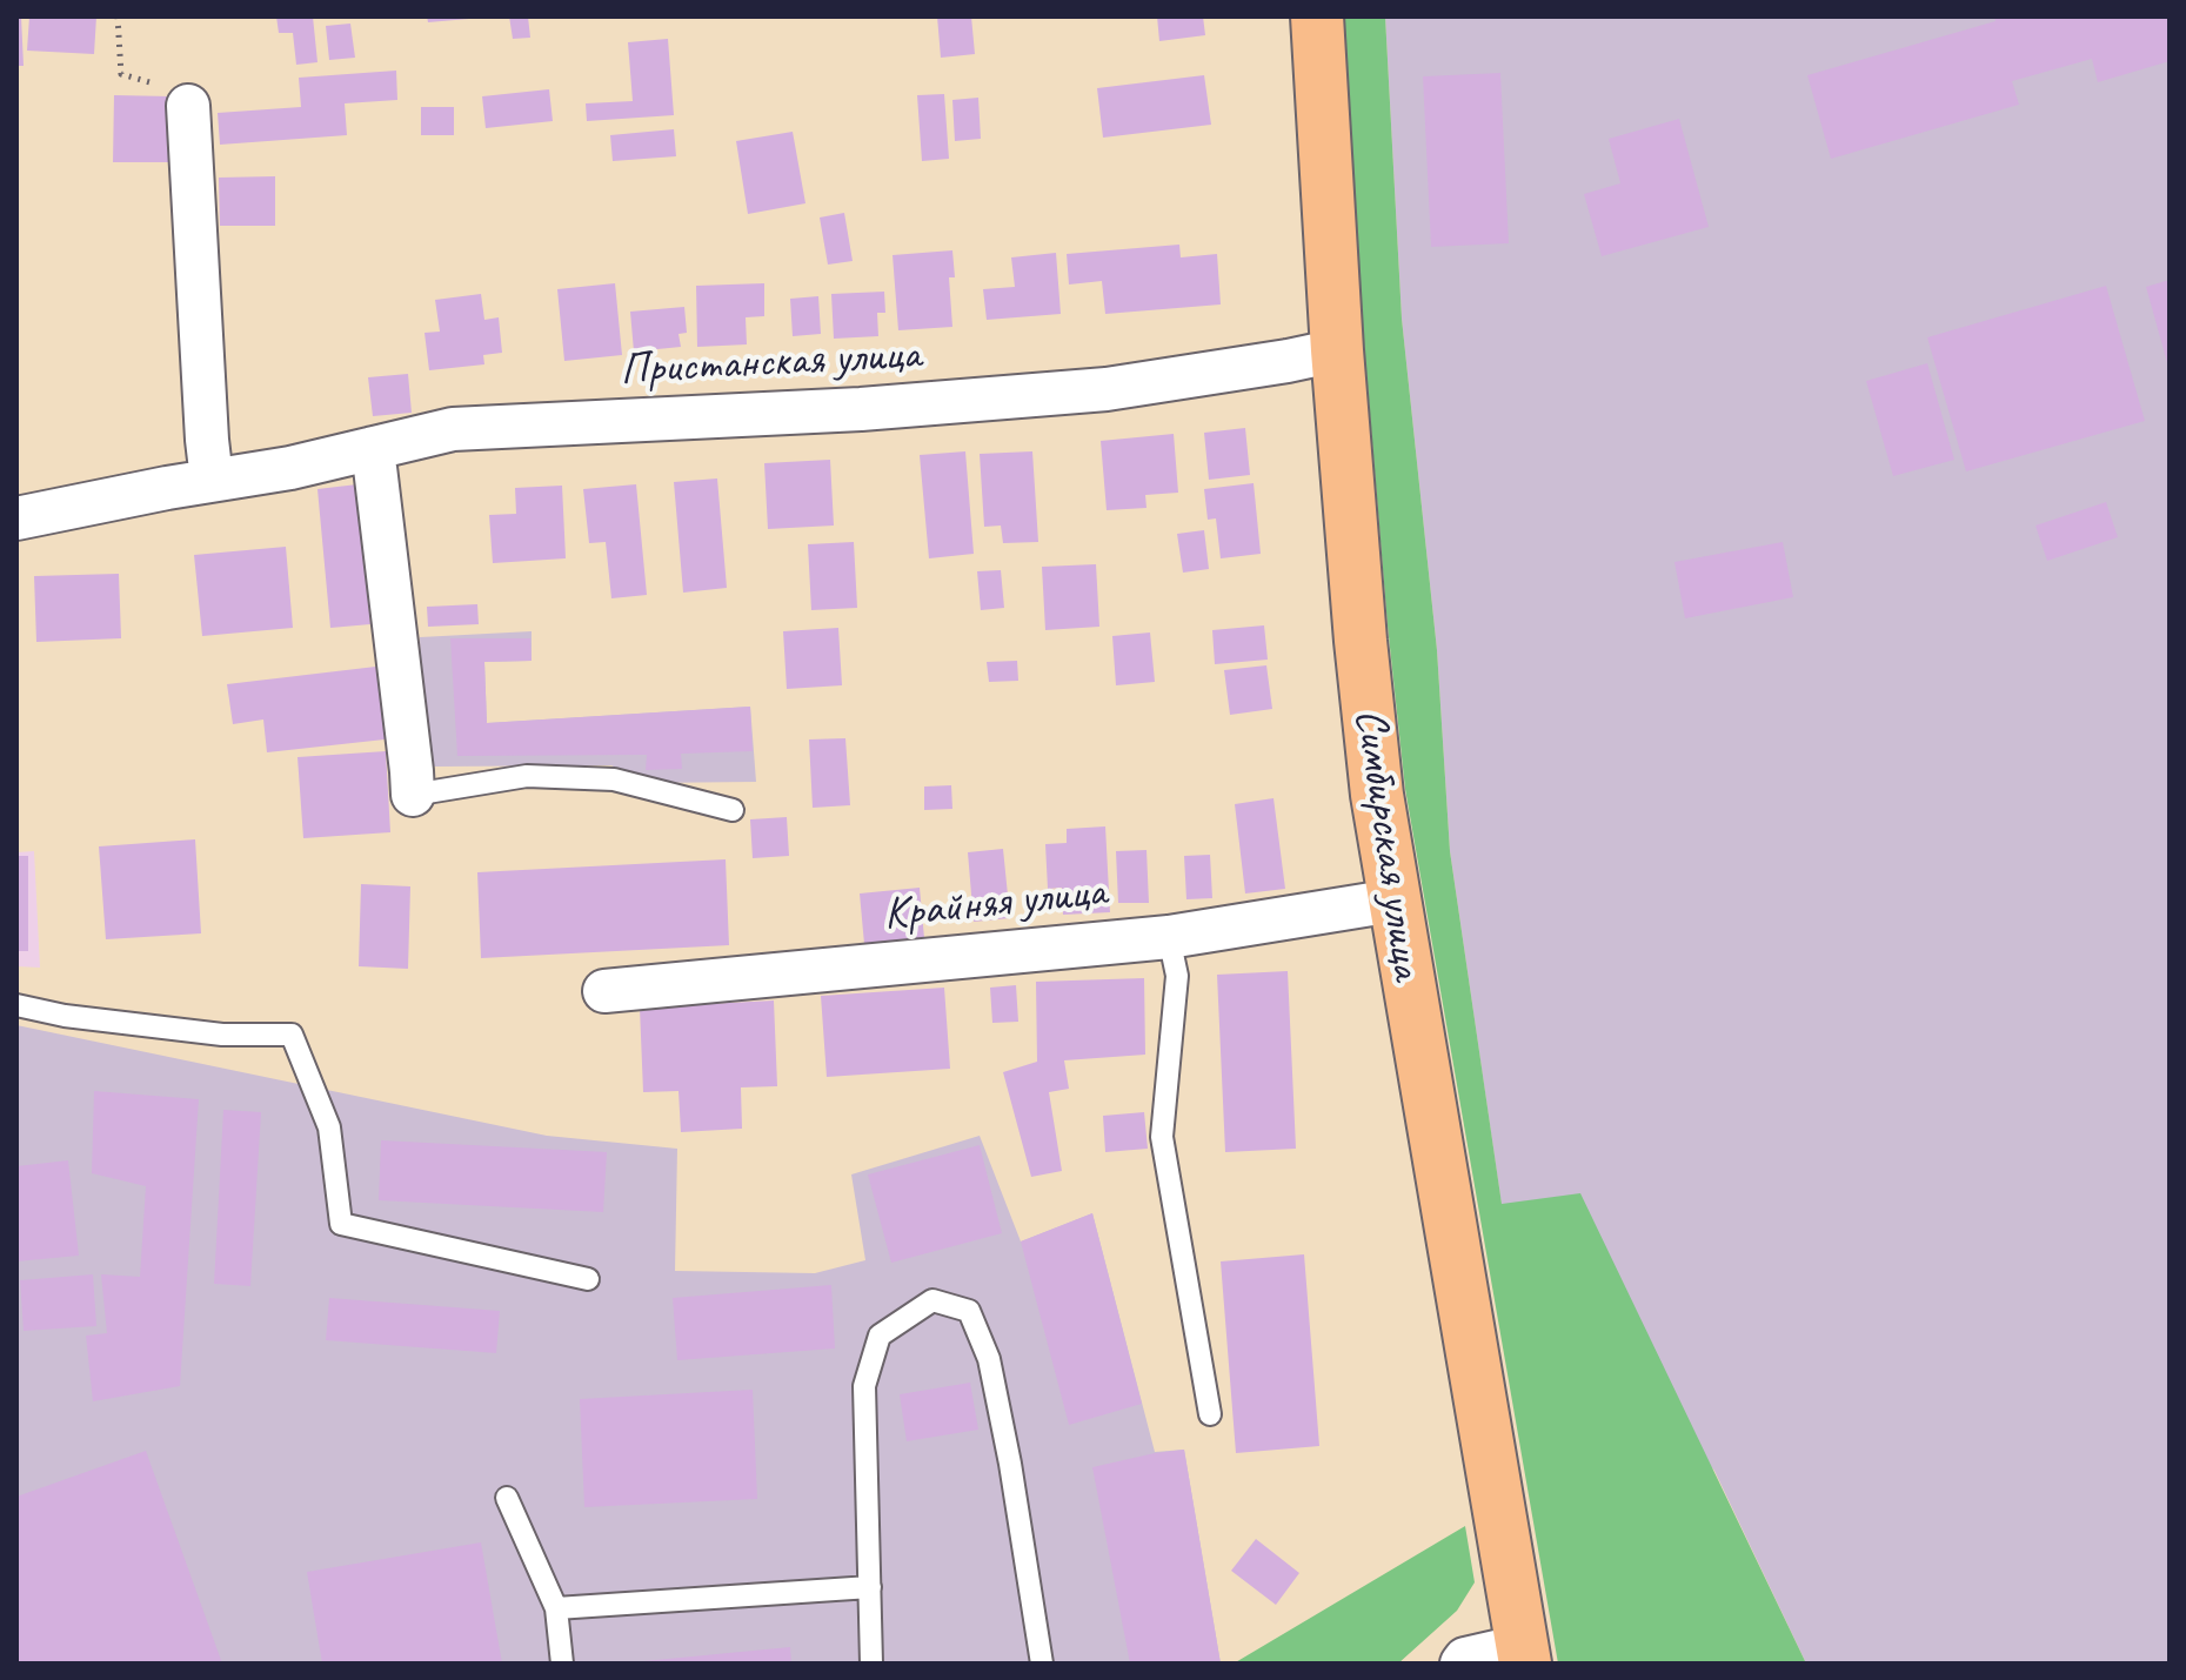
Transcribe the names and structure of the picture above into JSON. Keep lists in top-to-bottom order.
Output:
{
  "streets": {
    "main road": ["Симбирская улица"],
    "street": ["Пристанская улица", "Крайняя улица"]
  },
  "crossings": [
    ["Пристанская улица", "Симбирская улица"],
    ["Симбирская улица", "Крайняя улица"]
  ]
}
